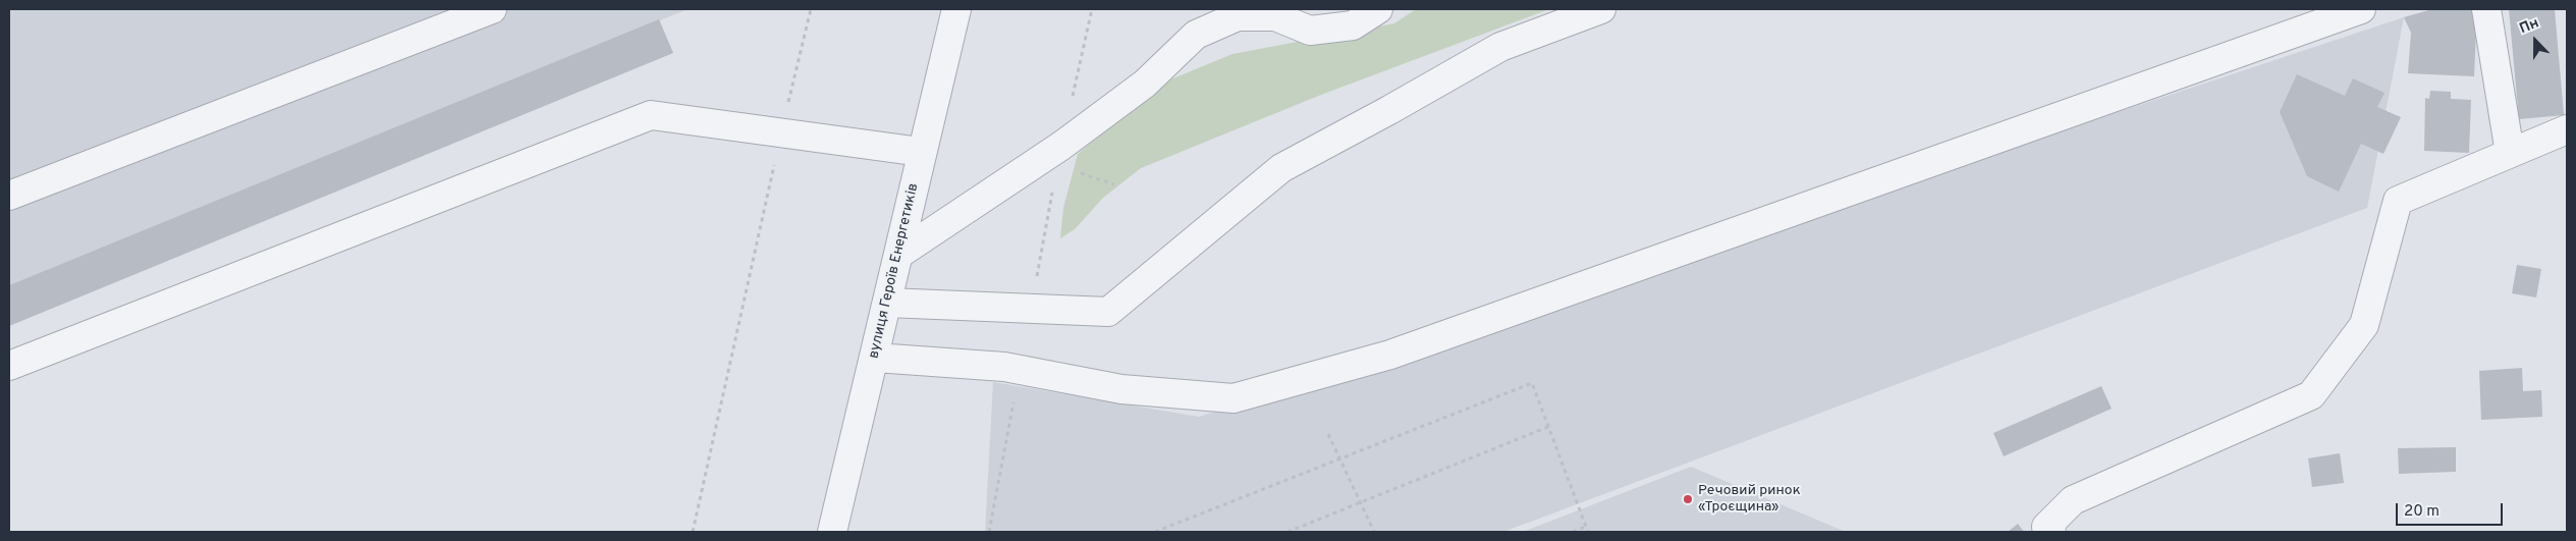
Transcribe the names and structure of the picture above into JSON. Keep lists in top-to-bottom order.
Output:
{
  "streets": {
    "street": ["вулиця Героїв Енергетиків"]
  },
  "places": ["Речовий ринок «Троєщина»"],
  "scale_bar": "20 m",
  "north": "top"
}
